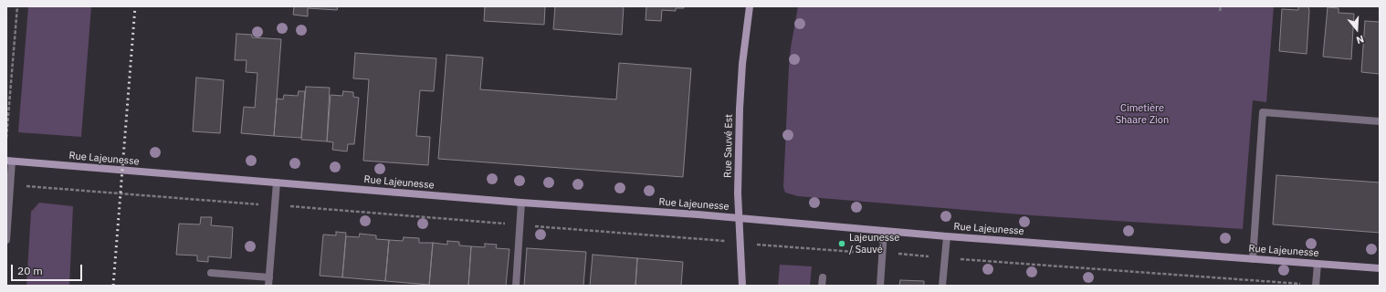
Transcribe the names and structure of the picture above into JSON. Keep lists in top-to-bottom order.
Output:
{
  "streets": {
    "main road": ["Rue Sauvé Est", "Rue Lajeunesse"]
  },
  "crossings": [
    ["Rue Sauvé Est", "Rue Lajeunesse"]
  ],
  "parks": ["Cimetière Shaare Zion"],
  "places": ["Lajeunesse / Sauvé"],
  "scale_bar": "20 m",
  "north": "bottom"
}
